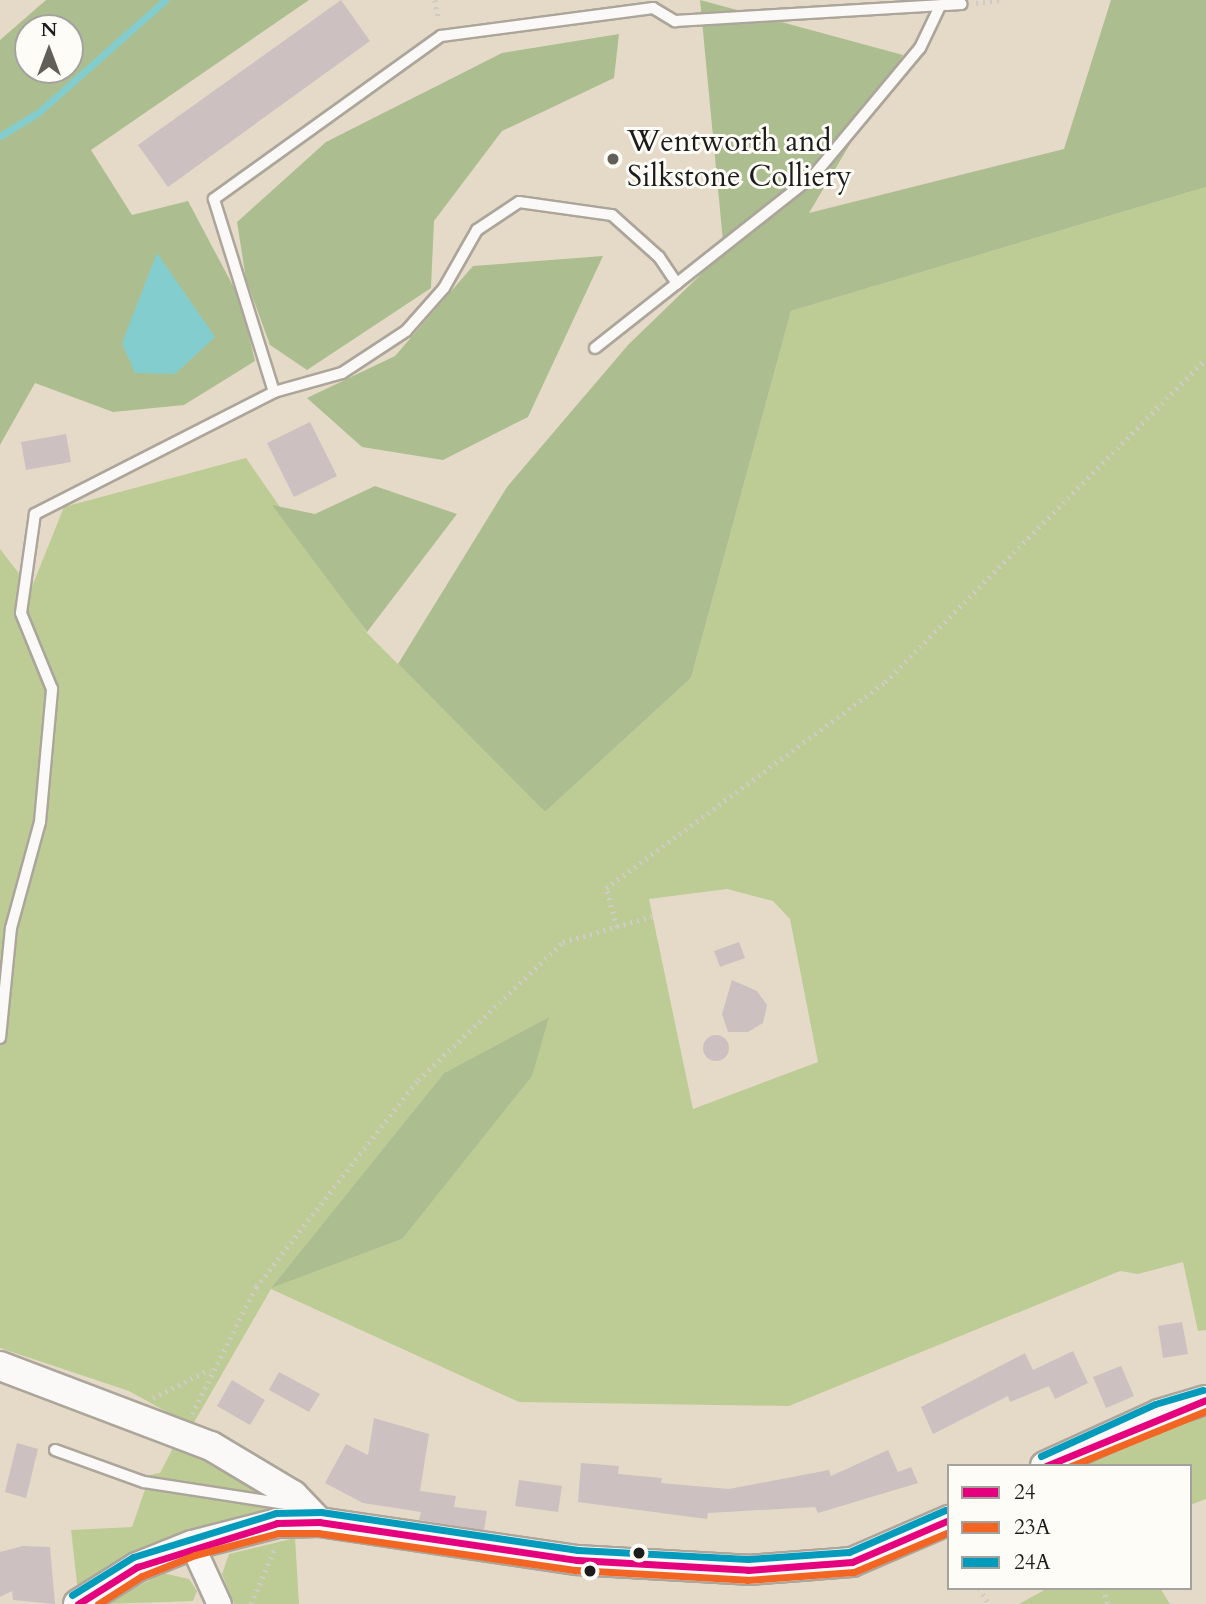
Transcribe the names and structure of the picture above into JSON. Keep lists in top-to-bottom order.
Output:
{
  "places": ["Wentworth and Silkstone Colliery"],
  "lines": ["transit line 24A", "transit line 24", "transit line 23A"],
  "legend": ["24", "23A", "24A"],
  "north": "top"
}
